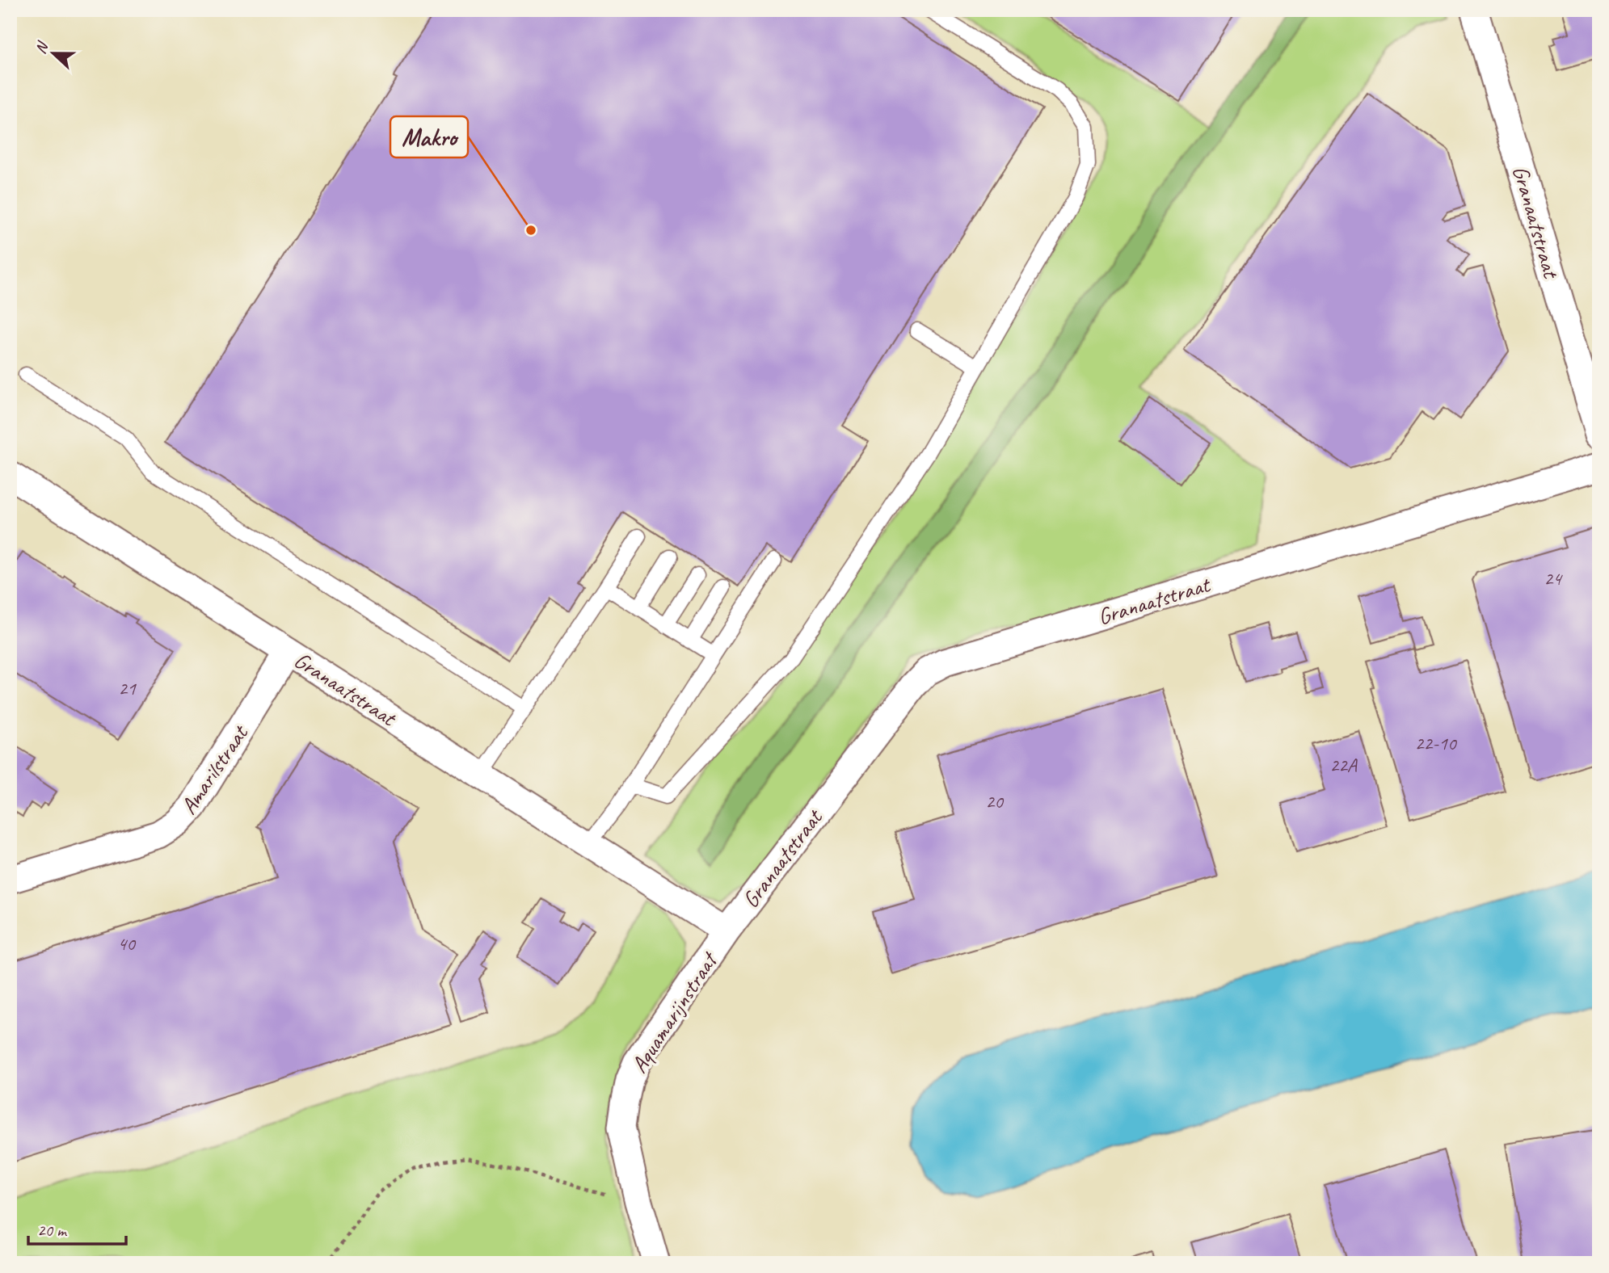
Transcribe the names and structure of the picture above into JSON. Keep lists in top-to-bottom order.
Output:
{
  "streets": {
    "street": ["Granaatstraat", "Amarilstraat", "Aquamarijnstraat"]
  },
  "crossings": [
    ["Granaatstraat", "Amarilstraat"],
    ["Granaatstraat", "Aquamarijnstraat"]
  ],
  "places": ["Makro"],
  "house_numbers": [
    "24",
    "21",
    "22-10",
    "22A",
    "20",
    "40"
  ],
  "scale_bar": "20 m",
  "north": "left"
}
